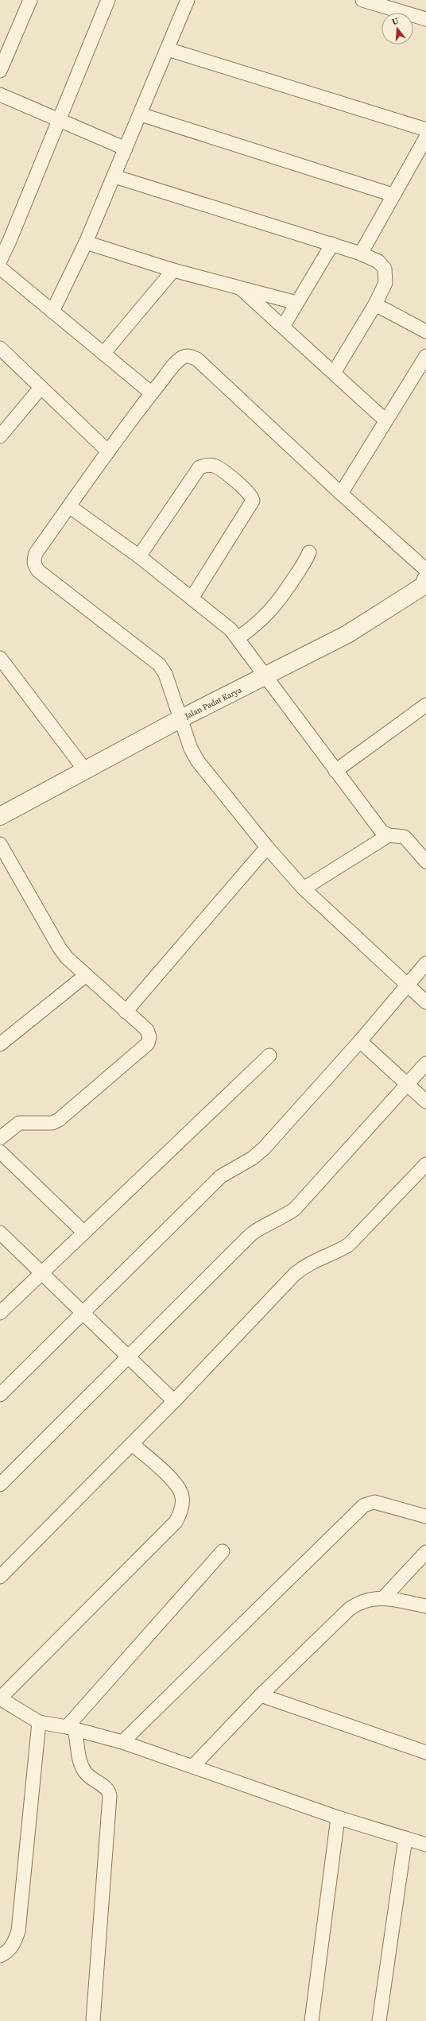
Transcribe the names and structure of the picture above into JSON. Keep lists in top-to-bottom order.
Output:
{
  "streets": {
    "street": ["Jalan Padat Karya"]
  },
  "north": "top"
}
